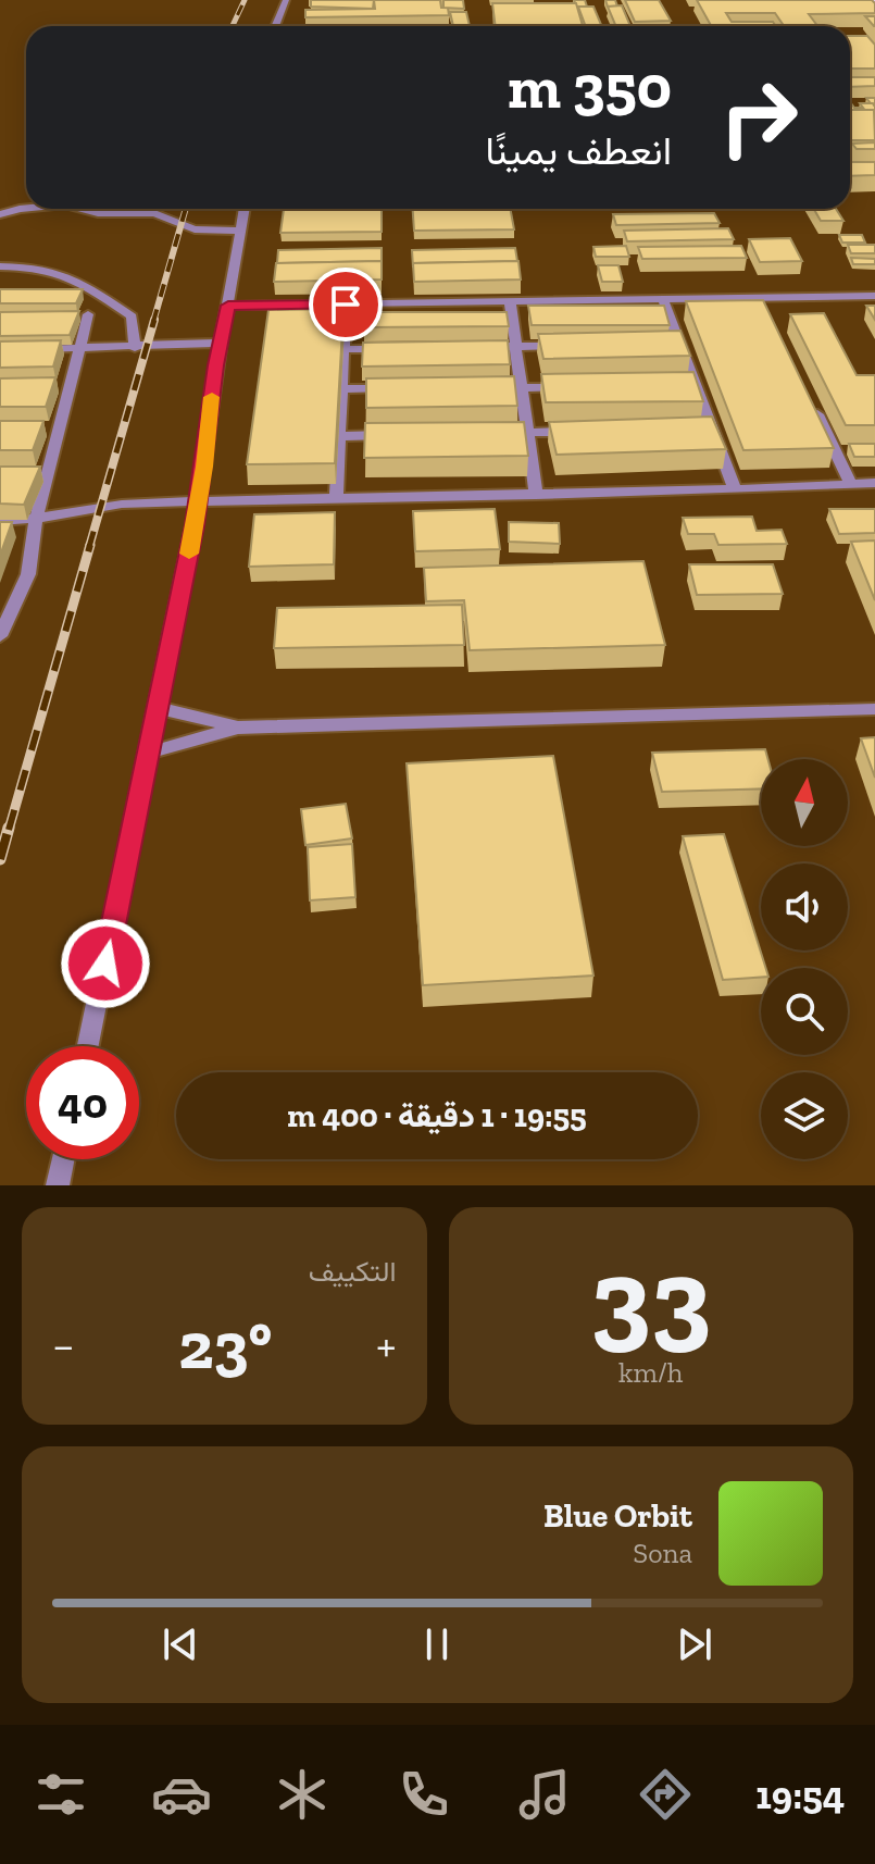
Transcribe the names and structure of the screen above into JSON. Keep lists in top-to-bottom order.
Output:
{
  "north": "top",
  "page": {
    "turn": ["350 m", "انعطف يمينًا"],
    "limit": "40",
    "trip": "19:55 · 1 دقيقة · 400 m",
    "tile": [
      ["33", "km/h"],
      "التكييف"
    ],
    "heat": ["−", "23°", "+"],
    "song": ["Blue Orbit", "Sona"],
    "tabs": "19:54"
  }
}
